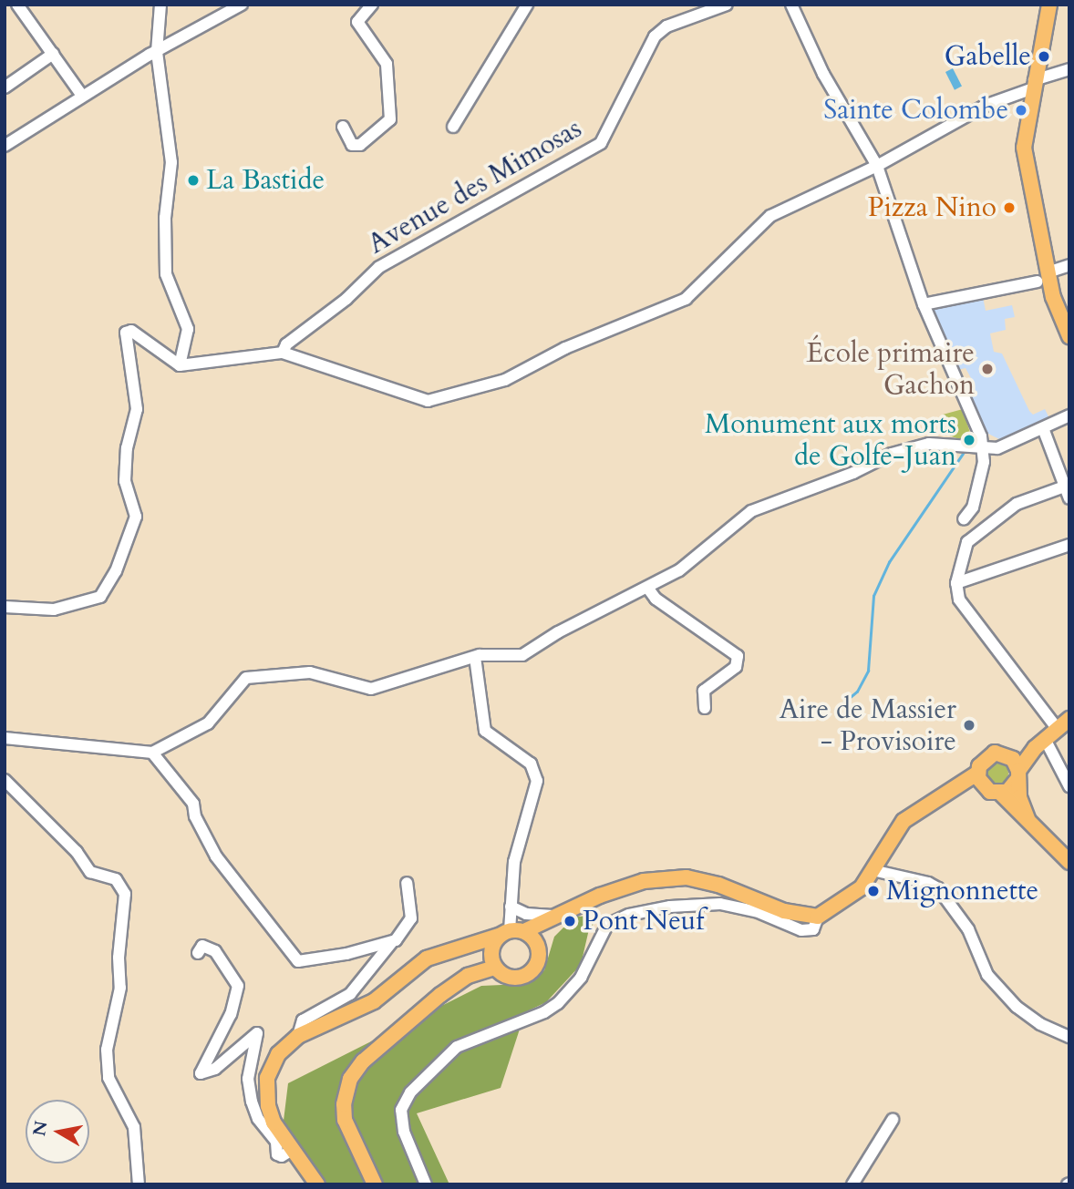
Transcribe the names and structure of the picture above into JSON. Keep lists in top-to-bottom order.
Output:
{
  "streets": {
    "street": ["Avenue des Mimosas"]
  },
  "places": [
    "Gabelle",
    "Sainte Colombe",
    "La Bastide",
    "Pizza Nino",
    "École primaire Gachon",
    "Monument aux morts de Golfe-Juan",
    "Aire de Massier - Provisoire",
    "Mignonnette",
    "Pont Neuf"
  ],
  "north": "left"
}
